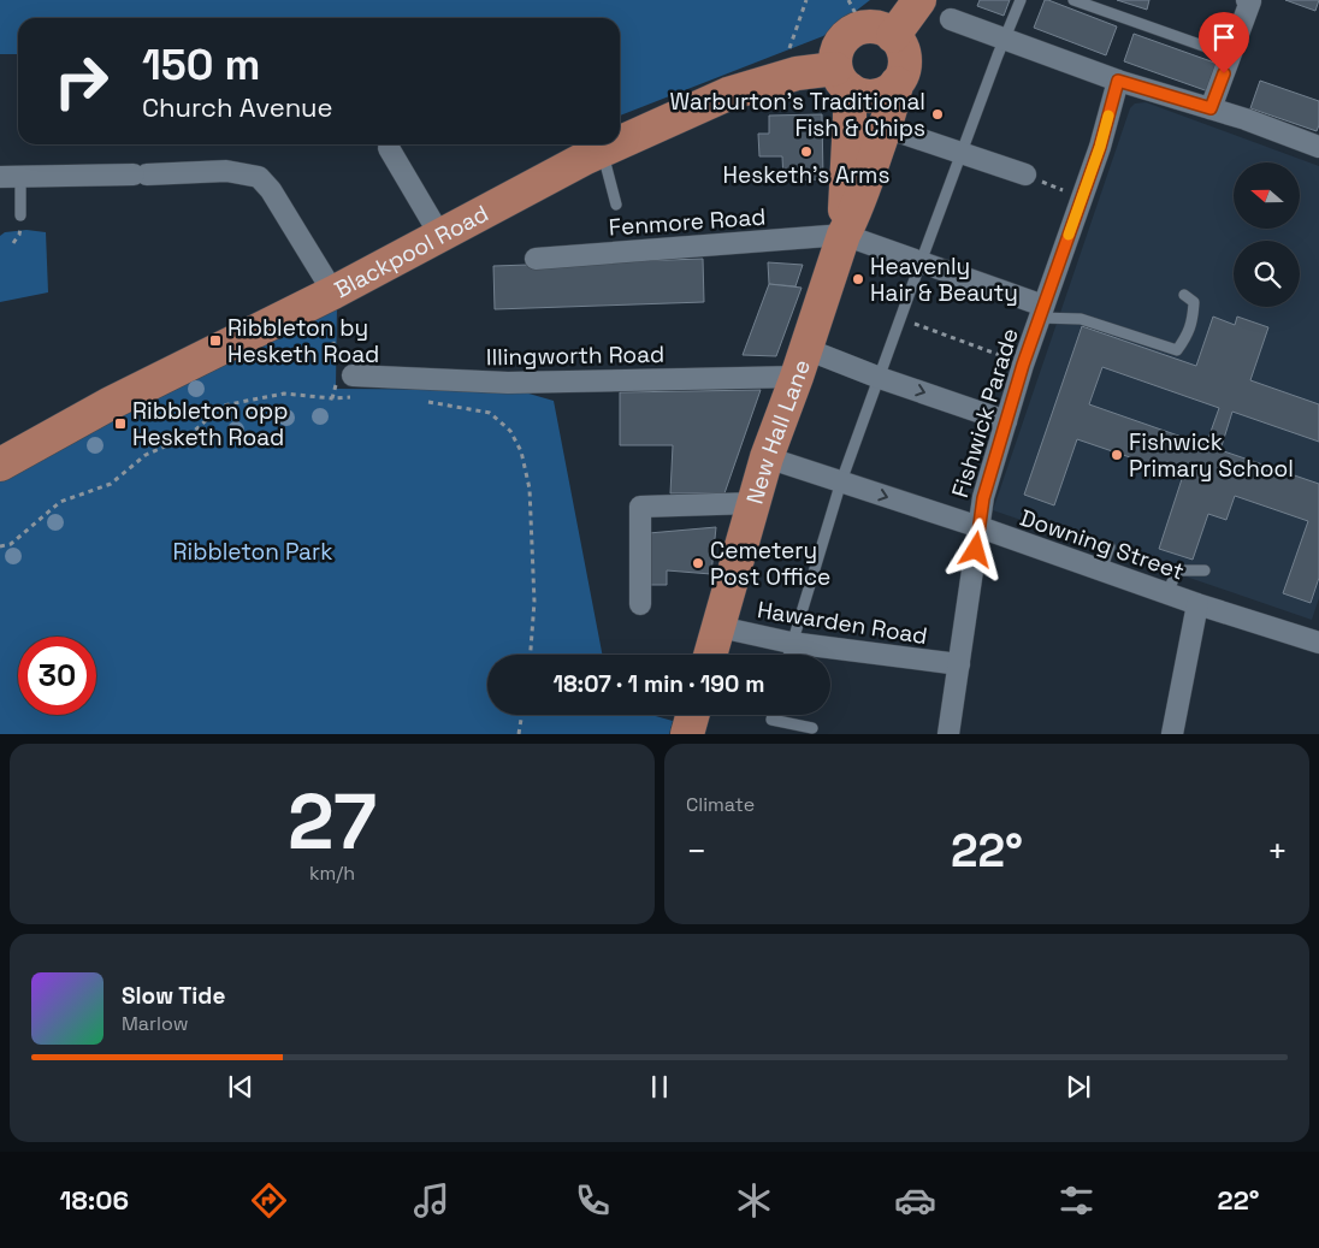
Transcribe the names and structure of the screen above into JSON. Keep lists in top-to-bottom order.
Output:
{
  "streets": {
    "highway": ["Blackpool Road", "New Hall Lane"],
    "street": [
      "Fenmore Road",
      "Illingworth Road",
      "Fishwick Parade",
      "Downing Street",
      "Hawarden Road"
    ]
  },
  "crossings": [
    ["Fenmore Road", "New Hall Lane"],
    ["Blackpool Road", "New Hall Lane"],
    ["Illingworth Road", "New Hall Lane"],
    ["Fishwick Parade", "Downing Street"],
    ["Fishwick Parade", "Hawarden Road"],
    ["New Hall Lane", "Downing Street"],
    ["New Hall Lane", "Hawarden Road"]
  ],
  "parks": ["Ribbleton Park"],
  "places": {
    "other": [
      "Warburton's Traditional Fish & Chips",
      "Hesketh's Arms",
      "Heavenly Hair & Beauty",
      "Fishwick Primary School",
      "Cemetery Post Office"
    ],
    "transit": ["Ribbleton by Hesketh Road", "Ribbleton opp Hesketh Road"]
  },
  "north": "left",
  "page": {
    "turn": ["150 m", "Church Avenue"],
    "limit": "30",
    "trip": "18:07 · 1 min · 190 m",
    "tile": [
      ["27", "km/h"],
      "Climate"
    ],
    "heat": ["−", "22°", "+"],
    "song": ["Slow Tide", "Marlow"],
    "tabs": ["18:06", "22°"]
  }
}
